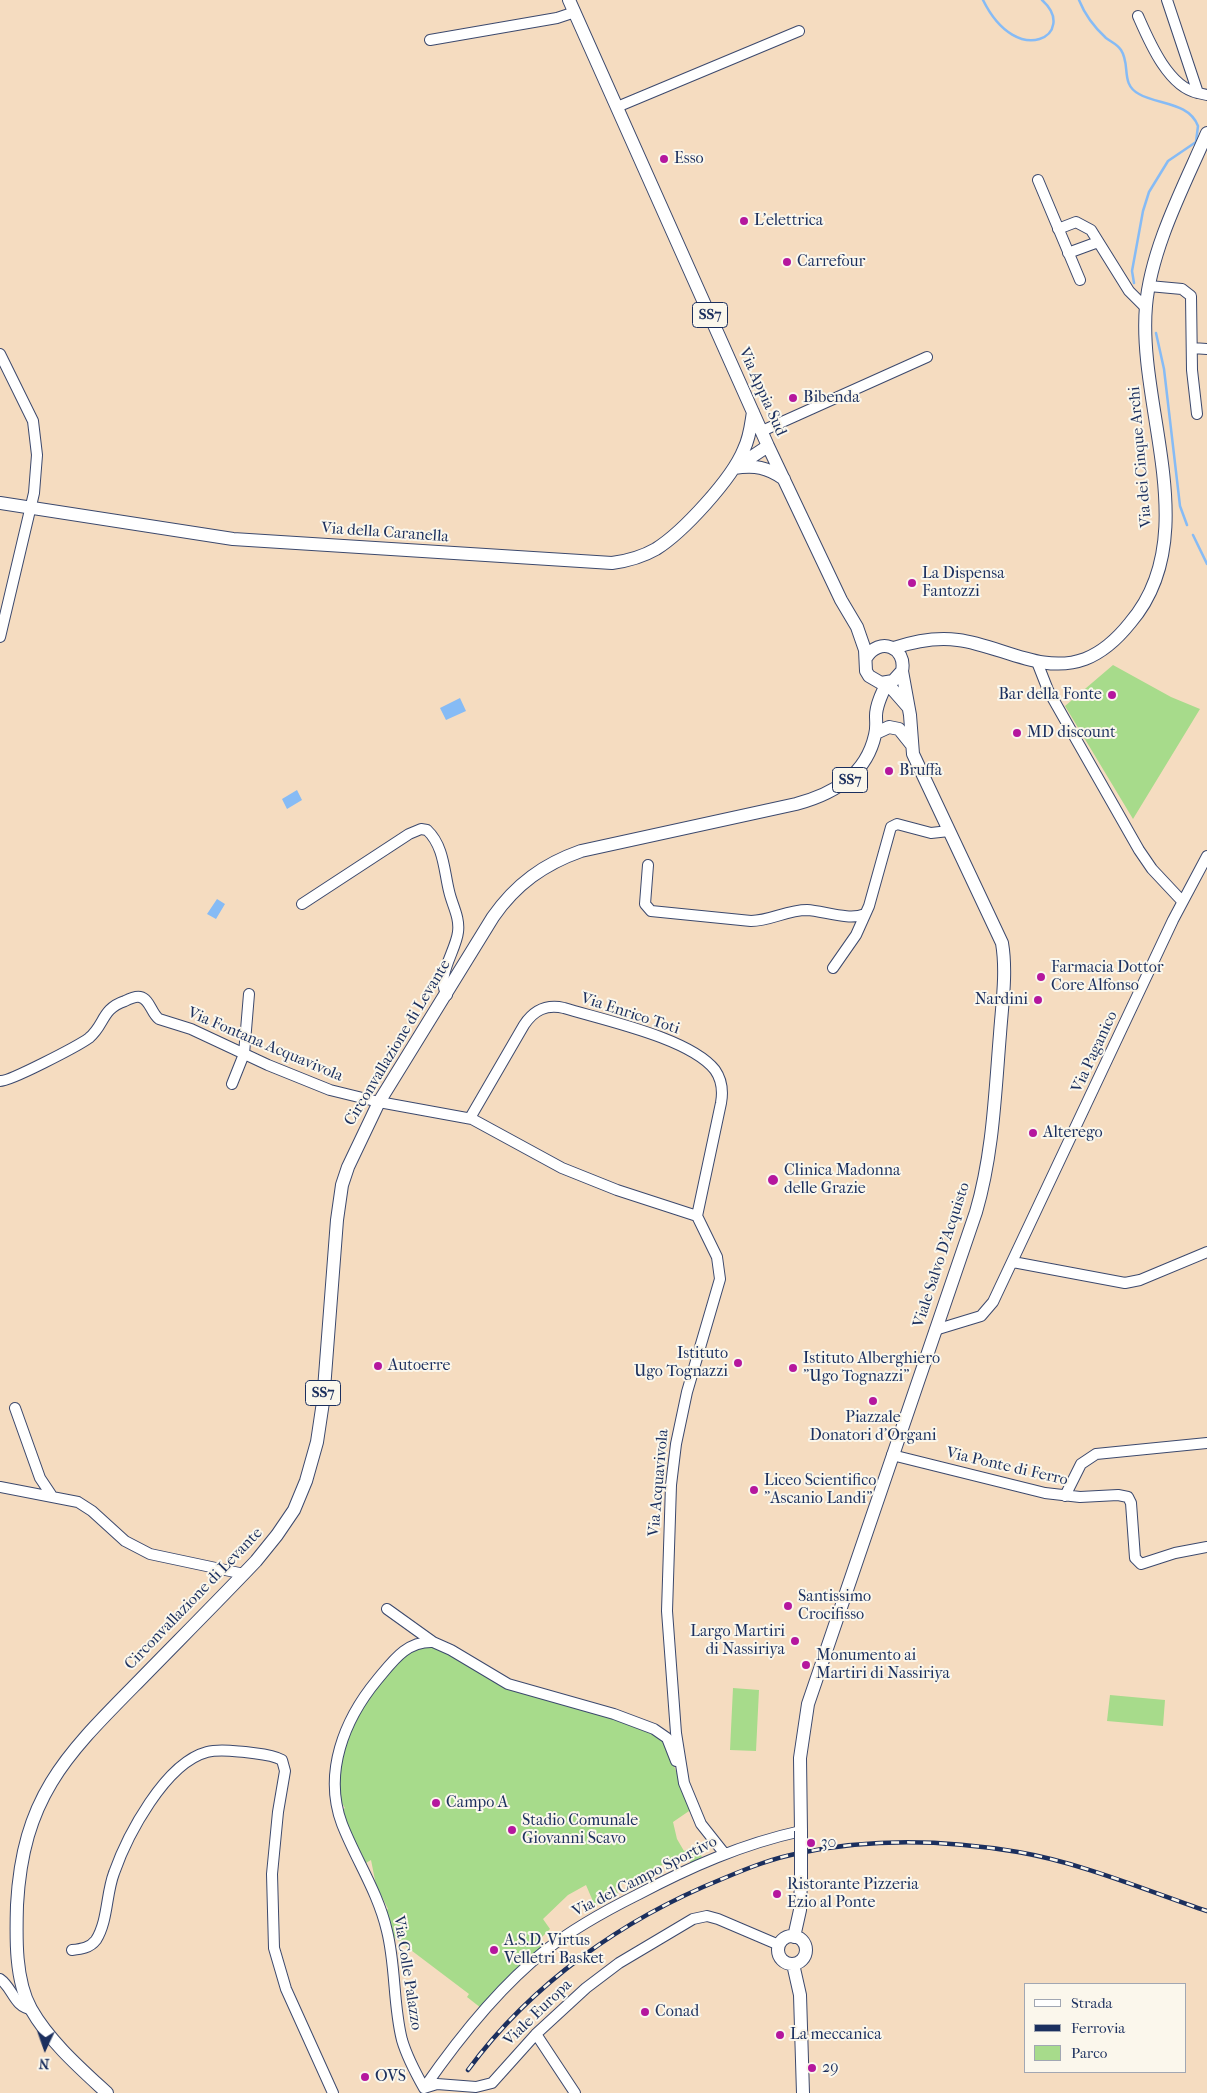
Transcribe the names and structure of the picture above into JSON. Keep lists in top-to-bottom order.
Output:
{
  "streets": {
    "main road": [
      "SS7",
      "Via Appia Sud",
      "Via dei Cinque Archi",
      "Via della Caranella",
      "Circonvallazione di Levante",
      "Viale Salvo D'Acquisto"
    ],
    "street": [
      "Via Enrico Toti",
      "Via Fontana Acquavivola",
      "Via Paganico",
      "Via Ponte di Ferro",
      "Via Acquavivola",
      "Via del Campo Sportivo",
      "Via Colle Palazzo",
      "Viale Europa"
    ]
  },
  "crossings": [
    ["SS7", "Via Appia Sud"],
    ["SS7", "Via dei Cinque Archi"],
    ["SS7", "Circonvallazione di Levante"],
    ["SS7", "Viale Salvo D'Acquisto"],
    ["Via Appia Sud", "Via dei Cinque Archi"],
    ["Via Appia Sud", "Via della Caranella"],
    ["Via Appia Sud", "Circonvallazione di Levante"],
    ["Via Appia Sud", "Viale Salvo D'Acquisto"],
    ["Via dei Cinque Archi", "Circonvallazione di Levante"],
    ["Via dei Cinque Archi", "Viale Salvo D'Acquisto"],
    ["Via Enrico Toti", "Via Acquavivola"],
    ["Circonvallazione di Levante", "Via Fontana Acquavivola"],
    ["Circonvallazione di Levante", "Viale Salvo D'Acquisto"],
    ["Via Paganico", "Viale Salvo D'Acquisto"],
    ["Viale Salvo D'Acquisto", "Via Ponte di Ferro"],
    ["Viale Salvo D'Acquisto", "Via del Campo Sportivo"],
    ["Viale Salvo D'Acquisto", "Viale Europa"],
    ["Via Acquavivola", "Via del Campo Sportivo"],
    ["Via del Campo Sportivo", "Via Colle Palazzo"],
    ["Via del Campo Sportivo", "Viale Europa"],
    ["Via Colle Palazzo", "Viale Europa"]
  ],
  "places": [
    "Esso",
    "L'elettrica",
    "Carrefour",
    "Bibenda",
    "La Dispensa Fantozzi",
    "Bar della Fonte",
    "MD discount",
    "Bruffa",
    "Farmacia Dottor Core Alfonso",
    "Nardini",
    "Alterego",
    "Clinica Madonna delle Grazie",
    "Istituto Ugo Tognazzi",
    "Autoerre",
    "Istituto Alberghiero \"Ugo Tognazzi\"",
    "Piazzale Donatori d'Organi",
    "Liceo Scientifico \"Ascanio Landi\"",
    "Santissimo Crocifisso",
    "Largo Martiri di Nassiriya",
    "Monumento ai Martiri di Nassiriya",
    "Campo A",
    "Stadio Comunale Giovanni Scavo",
    "30",
    "Ristorante Pizzeria Ezio al Ponte",
    "A.S.D. Virtus Velletri Basket",
    "Conad",
    "La meccanica",
    "29",
    "OVS"
  ],
  "legend": ["Strada", "Ferrovia", "Parco"],
  "north": "bottom"
}
